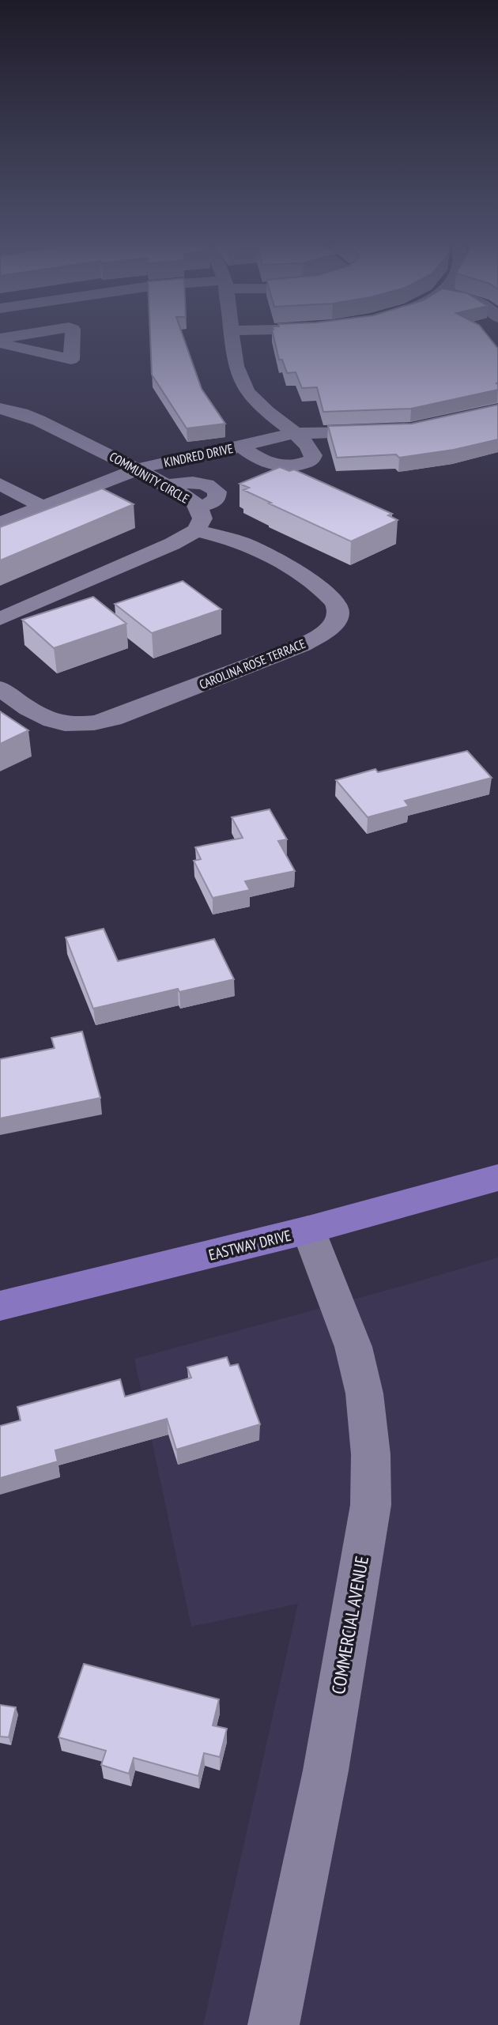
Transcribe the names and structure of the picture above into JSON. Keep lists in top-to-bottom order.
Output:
{
  "streets": {
    "main road": ["EASTWAY DRIVE"],
    "street": [
      "KINDRED DRIVE",
      "COMMUNITY CIRCLE",
      "CAROLINA ROSE TERRACE",
      "COMMERCIAL AVENUE"
    ]
  },
  "crossings": [
    ["KINDRED DRIVE", "COMMUNITY CIRCLE"],
    ["COMMUNITY CIRCLE", "CAROLINA ROSE TERRACE"],
    ["EASTWAY DRIVE", "COMMERCIAL AVENUE"]
  ]
}
